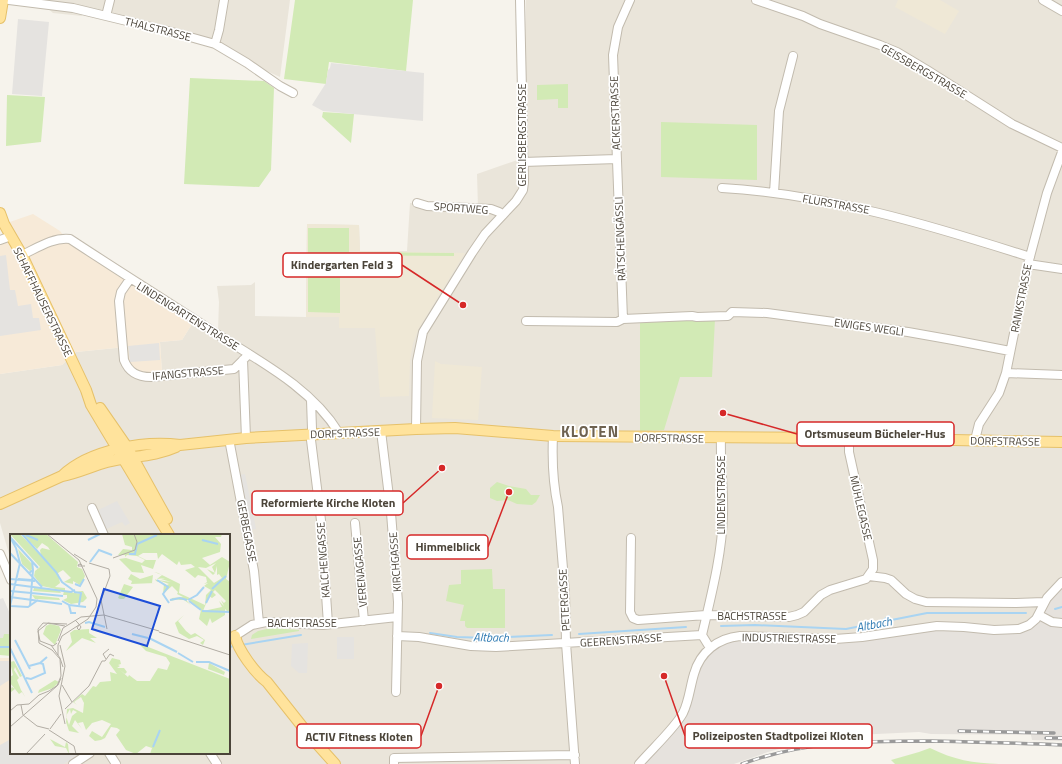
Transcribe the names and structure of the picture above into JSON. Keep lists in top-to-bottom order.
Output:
{
  "streets": {
    "main road": ["SCHAFFHAUSERSTRASSE", "DORFSTRASSE"],
    "street": [
      "THALSTRASSE",
      "GEISSBERGSTRASSE",
      "ACKERSTRASSE",
      "GERLISBERGSTRASSE",
      "FLURSTRASSE",
      "SPORTWEG",
      "RÄTSCHENGÄSSLI",
      "RANKSTRASSE",
      "LINDENGARTENSTRASSE",
      "EWIGES WEGLI",
      "IFANGSTRASSE",
      "LINDENSTRASSE",
      "MÜHLEGASSE",
      "GERBEGASSE",
      "KALCHENGASSE",
      "KIRCHGASSE",
      "VERENAGASSE",
      "PETERGASSE",
      "BACHSTRASSE",
      "INDUSTRIESTRASSE",
      "GEERENSTRASSE"
    ]
  },
  "crossings": [
    ["ACKERSTRASSE", "GERLISBERGSTRASSE"],
    ["ACKERSTRASSE", "RÄTSCHENGÄSSLI"],
    ["GERLISBERGSTRASSE", "SPORTWEG"],
    ["GERLISBERGSTRASSE", "DORFSTRASSE"],
    ["FLURSTRASSE", "RANKSTRASSE"],
    ["RÄTSCHENGÄSSLI", "EWIGES WEGLI"],
    ["RANKSTRASSE", "EWIGES WEGLI"],
    ["RANKSTRASSE", "DORFSTRASSE"],
    ["SCHAFFHAUSERSTRASSE", "LINDENGARTENSTRASSE"],
    ["SCHAFFHAUSERSTRASSE", "DORFSTRASSE"],
    ["LINDENGARTENSTRASSE", "IFANGSTRASSE"],
    ["LINDENGARTENSTRASSE", "DORFSTRASSE"],
    ["LINDENGARTENSTRASSE", "KALCHENGASSE"],
    ["DORFSTRASSE", "LINDENSTRASSE"],
    ["DORFSTRASSE", "MÜHLEGASSE"],
    ["DORFSTRASSE", "GERBEGASSE"],
    ["DORFSTRASSE", "KALCHENGASSE"],
    ["DORFSTRASSE", "KIRCHGASSE"],
    ["DORFSTRASSE", "PETERGASSE"],
    ["LINDENSTRASSE", "BACHSTRASSE"],
    ["LINDENSTRASSE", "GEERENSTRASSE"],
    ["MÜHLEGASSE", "BACHSTRASSE"],
    ["GERBEGASSE", "BACHSTRASSE"],
    ["KALCHENGASSE", "BACHSTRASSE"],
    ["KIRCHGASSE", "BACHSTRASSE"],
    ["KIRCHGASSE", "GEERENSTRASSE"],
    ["VERENAGASSE", "BACHSTRASSE"],
    ["PETERGASSE", "GEERENSTRASSE"]
  ],
  "districts": ["KLOTEN"],
  "water": ["Altbach"],
  "places": [
    "Kindergarten Feld 3",
    "Ortsmuseum Bücheler-Hus",
    "Reformierte Kirche Kloten",
    "Himmelblick",
    "Polizeiposten Stadtpolizei Kloten",
    "ACTIV Fitness Kloten"
  ]
}
